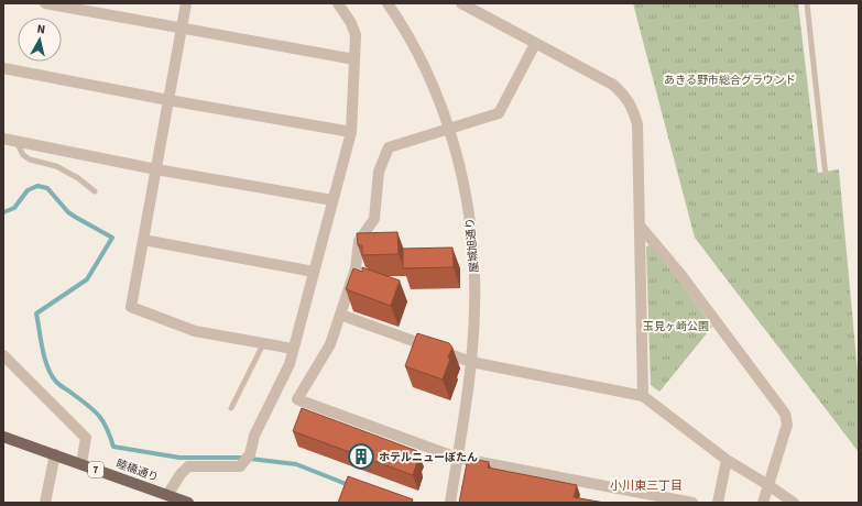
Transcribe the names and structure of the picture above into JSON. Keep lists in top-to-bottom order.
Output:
{
  "streets": {
    "main road": ["7", "睦橋通り"],
    "street": ["屋城旭通り"]
  },
  "districts": ["小川東三丁目"],
  "parks": ["あきる野市総合グラウンド", "玉見ヶ崎公園"],
  "places": {
    "building": ["ホテルニューぼたん"]
  },
  "north": "top"
}
